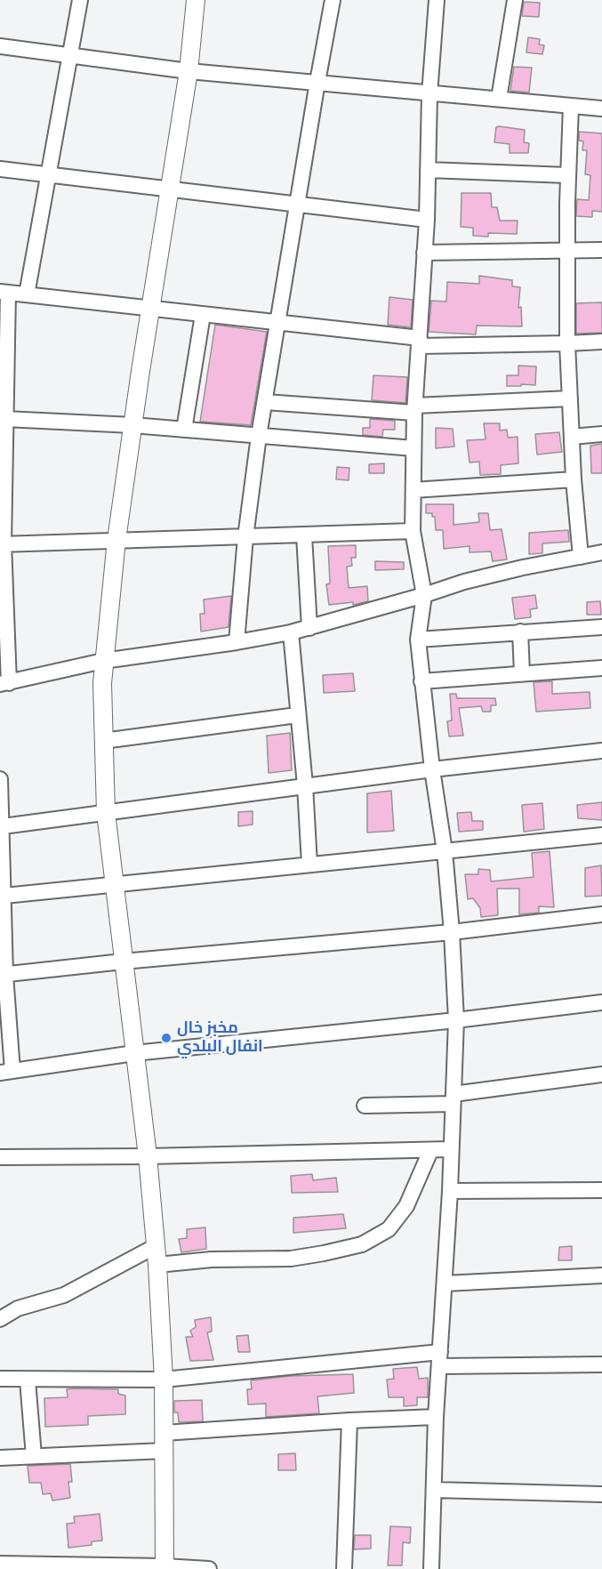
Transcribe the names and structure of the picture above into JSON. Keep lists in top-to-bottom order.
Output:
{
  "places": ["مخبز خال انفال البلدي"]
}
